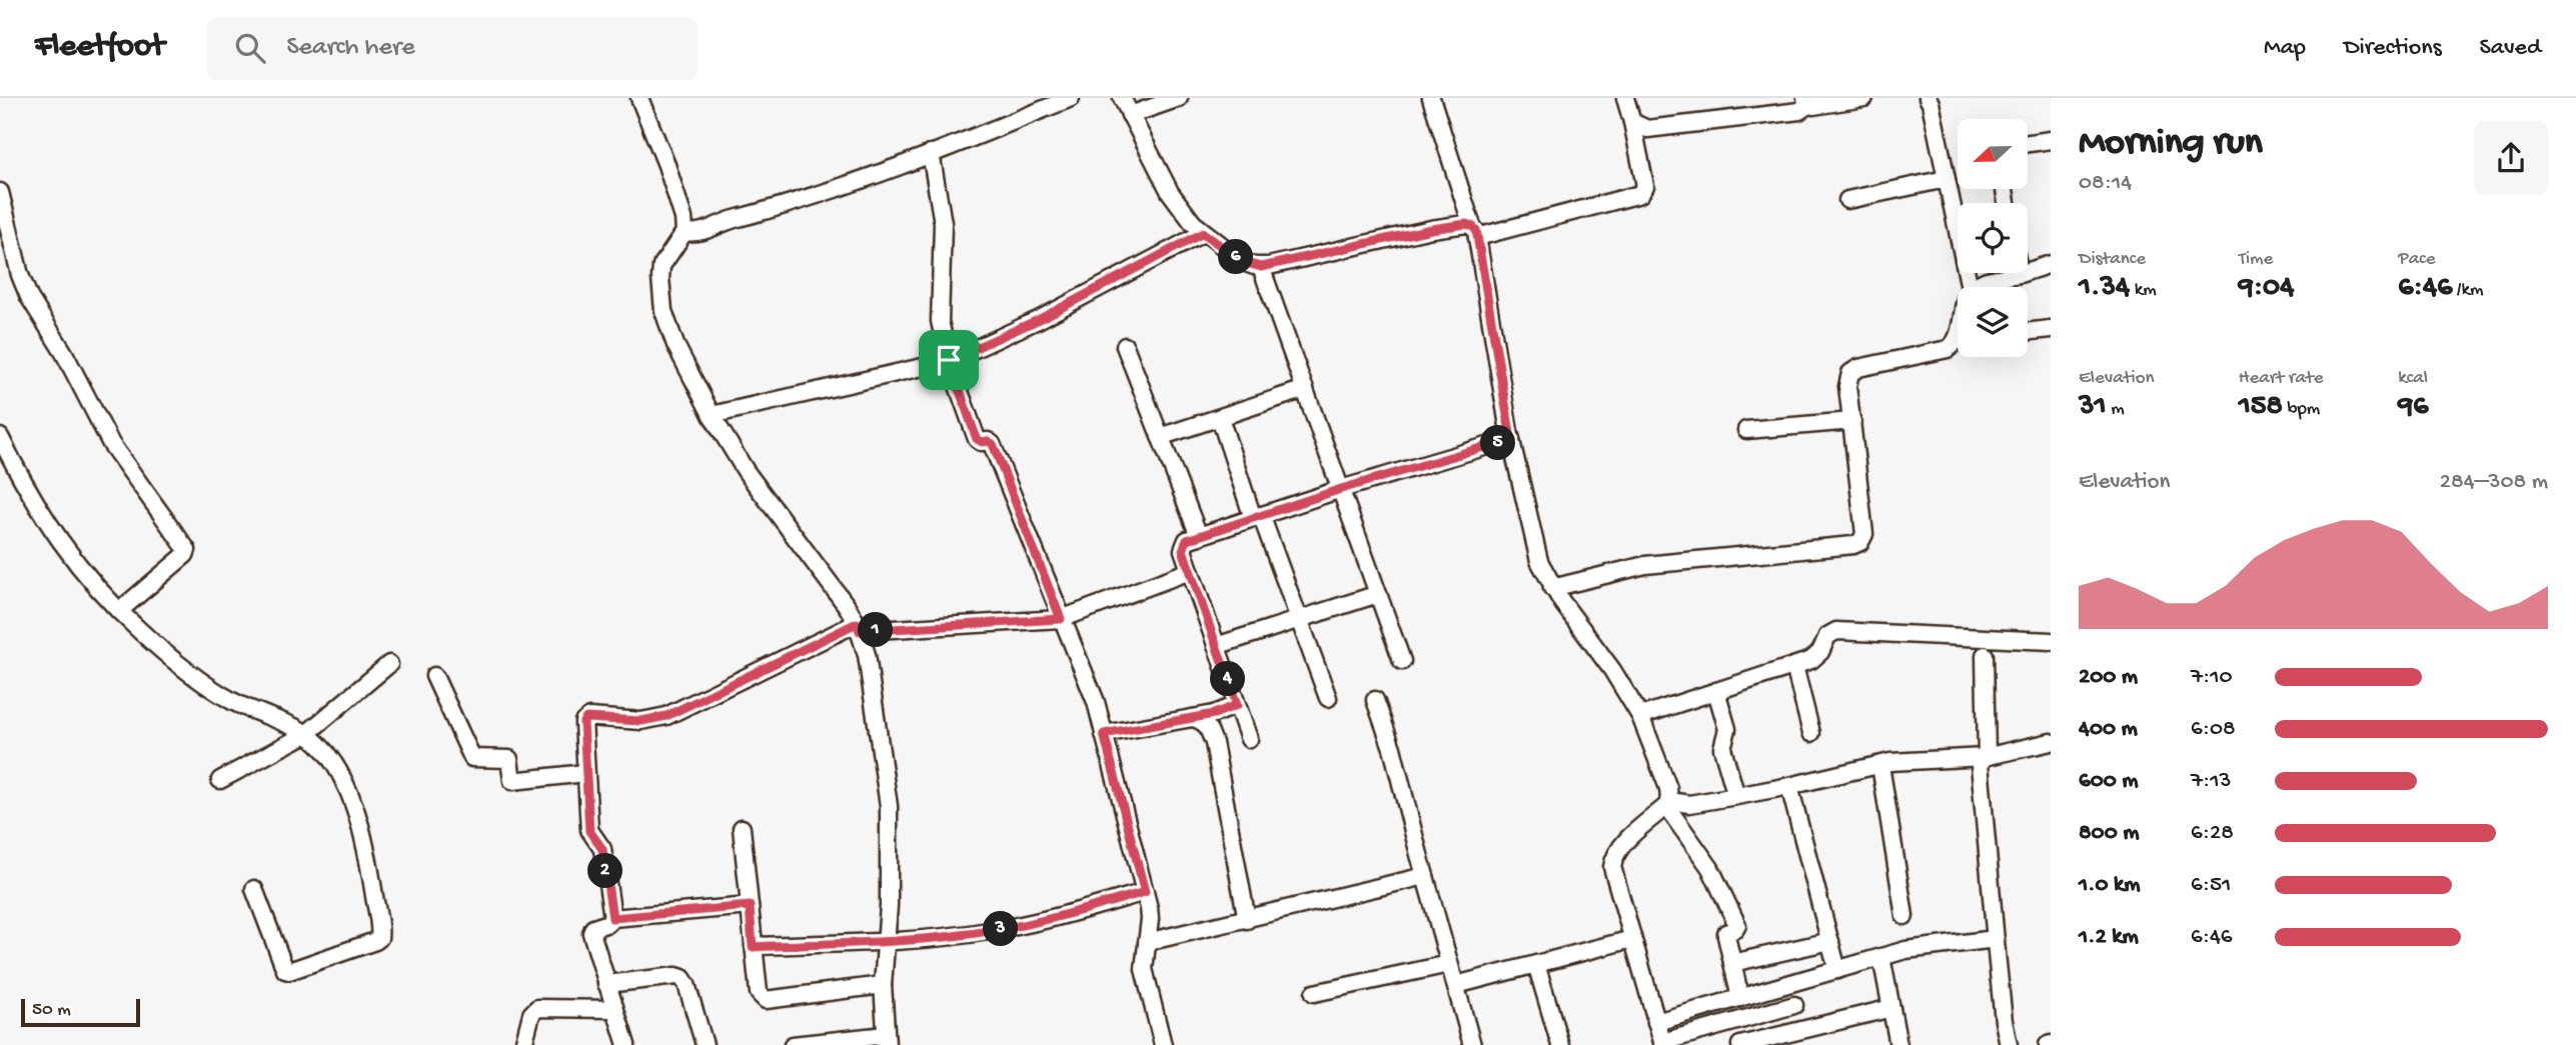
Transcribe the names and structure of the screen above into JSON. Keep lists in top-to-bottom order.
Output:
{
  "scale_bar": "50 m",
  "north": "left",
  "page": {
    "header": "Fleetfoot",
    "search": "Search here",
    "nav": ["Map", "Directions", "Saved"],
    "heading": ["Morning run", "08:14"],
    "stats": [
      ["Distance", "1.34 km"],
      ["Time", "9:04"],
      ["Pace", "6:46 /km"],
      ["Elevation", "31 m"],
      ["Heart rate", "158 bpm"],
      ["kcal", "96"]
    ],
    "pins": [
      "6",
      "5",
      "1",
      "4",
      "2",
      "3"
    ],
    "chart": ["Elevation", "284–308 m"],
    "list": [
      {
        "name": "200 m",
        "note": "7:10"
      },
      {
        "name": "400 m",
        "note": "6:08"
      },
      {
        "name": "600 m",
        "note": "7:13"
      },
      {
        "name": "800 m",
        "note": "6:28"
      },
      {
        "name": "1.0 km",
        "note": "6:51"
      },
      {
        "name": "1.2 km",
        "note": "6:46"
      }
    ],
    "scale": "50 m"
  }
}
